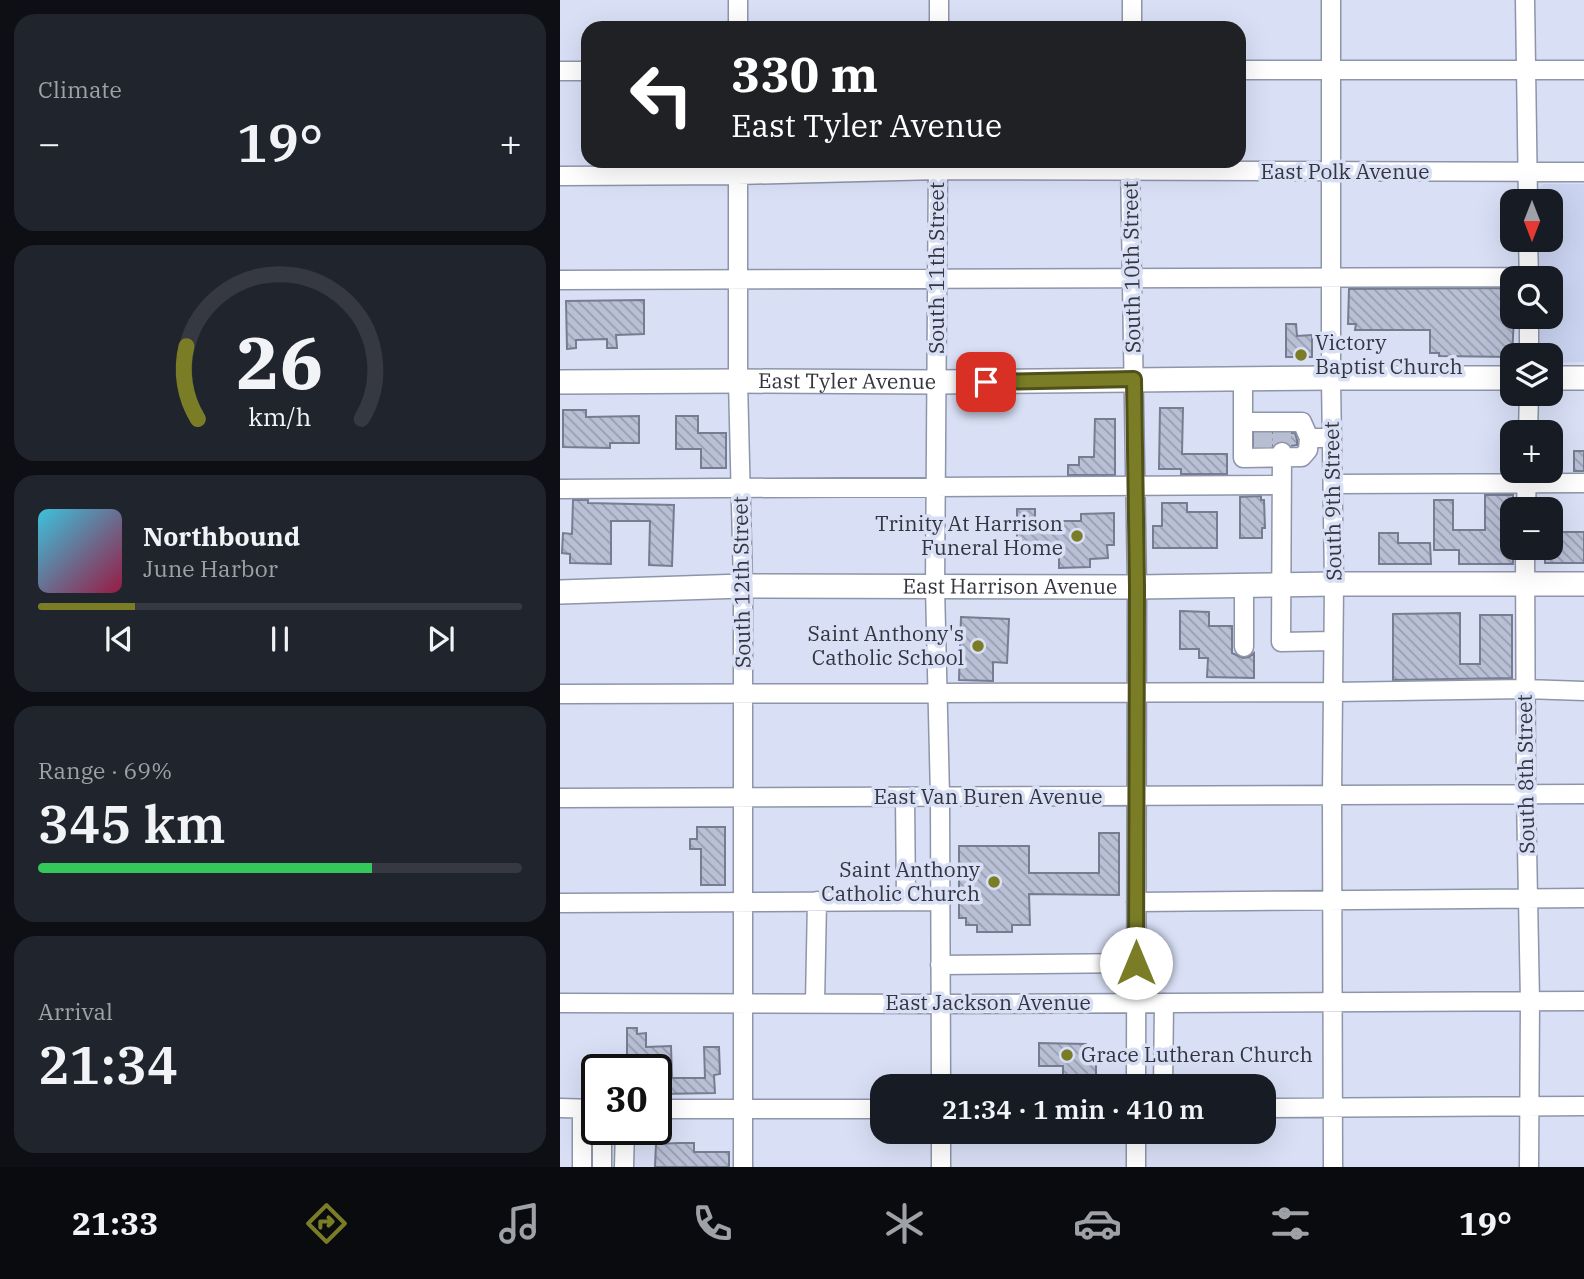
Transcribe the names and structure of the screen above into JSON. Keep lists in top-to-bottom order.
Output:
{
  "streets": {
    "main road": ["East Tyler Avenue", "East Harrison Avenue"],
    "street": [
      "East Polk Avenue",
      "South 10th Street",
      "South 11th Street",
      "South 9th Street",
      "South 12th Street",
      "South 8th Street",
      "East Van Buren Avenue",
      "East Jackson Avenue"
    ]
  },
  "crossings": [
    ["East Polk Avenue", "South 9th Street"],
    ["East Polk Avenue", "South 12th Street"],
    ["South 10th Street", "East Tyler Avenue"],
    ["South 10th Street", "East Harrison Avenue"],
    ["South 10th Street", "East Van Buren Avenue"],
    ["South 10th Street", "East Jackson Avenue"],
    ["South 11th Street", "East Tyler Avenue"],
    ["South 11th Street", "East Harrison Avenue"],
    ["South 11th Street", "East Van Buren Avenue"],
    ["South 11th Street", "East Jackson Avenue"],
    ["East Tyler Avenue", "South 9th Street"],
    ["East Tyler Avenue", "South 12th Street"],
    ["South 9th Street", "East Harrison Avenue"],
    ["South 9th Street", "East Van Buren Avenue"],
    ["South 9th Street", "East Jackson Avenue"],
    ["South 12th Street", "East Harrison Avenue"],
    ["South 12th Street", "East Van Buren Avenue"],
    ["South 12th Street", "East Jackson Avenue"],
    ["East Harrison Avenue", "South 8th Street"],
    ["South 8th Street", "East Van Buren Avenue"],
    ["South 8th Street", "East Jackson Avenue"]
  ],
  "places": [
    "Victory Baptist Church",
    "Trinity At Harrison Funeral Home",
    "Saint Anthony's Catholic School",
    "Saint Anthony Catholic Church",
    "Grace Lutheran Church"
  ],
  "north": "bottom",
  "page": {
    "tile": [
      "Climate",
      ["Range · 69%", "345 km"],
      ["Arrival", "21:34"]
    ],
    "turn": ["330 m", "East Tyler Avenue"],
    "heat": ["−", "19°", "+"],
    "map_buttons": ["+", "−"],
    "song": ["Northbound", "June Harbor"],
    "limit": "30",
    "trip": "21:34 · 1 min · 410 m",
    "tabs": ["21:33", "19°"],
    "gauge": ["26", "km/h"]
  }
}
